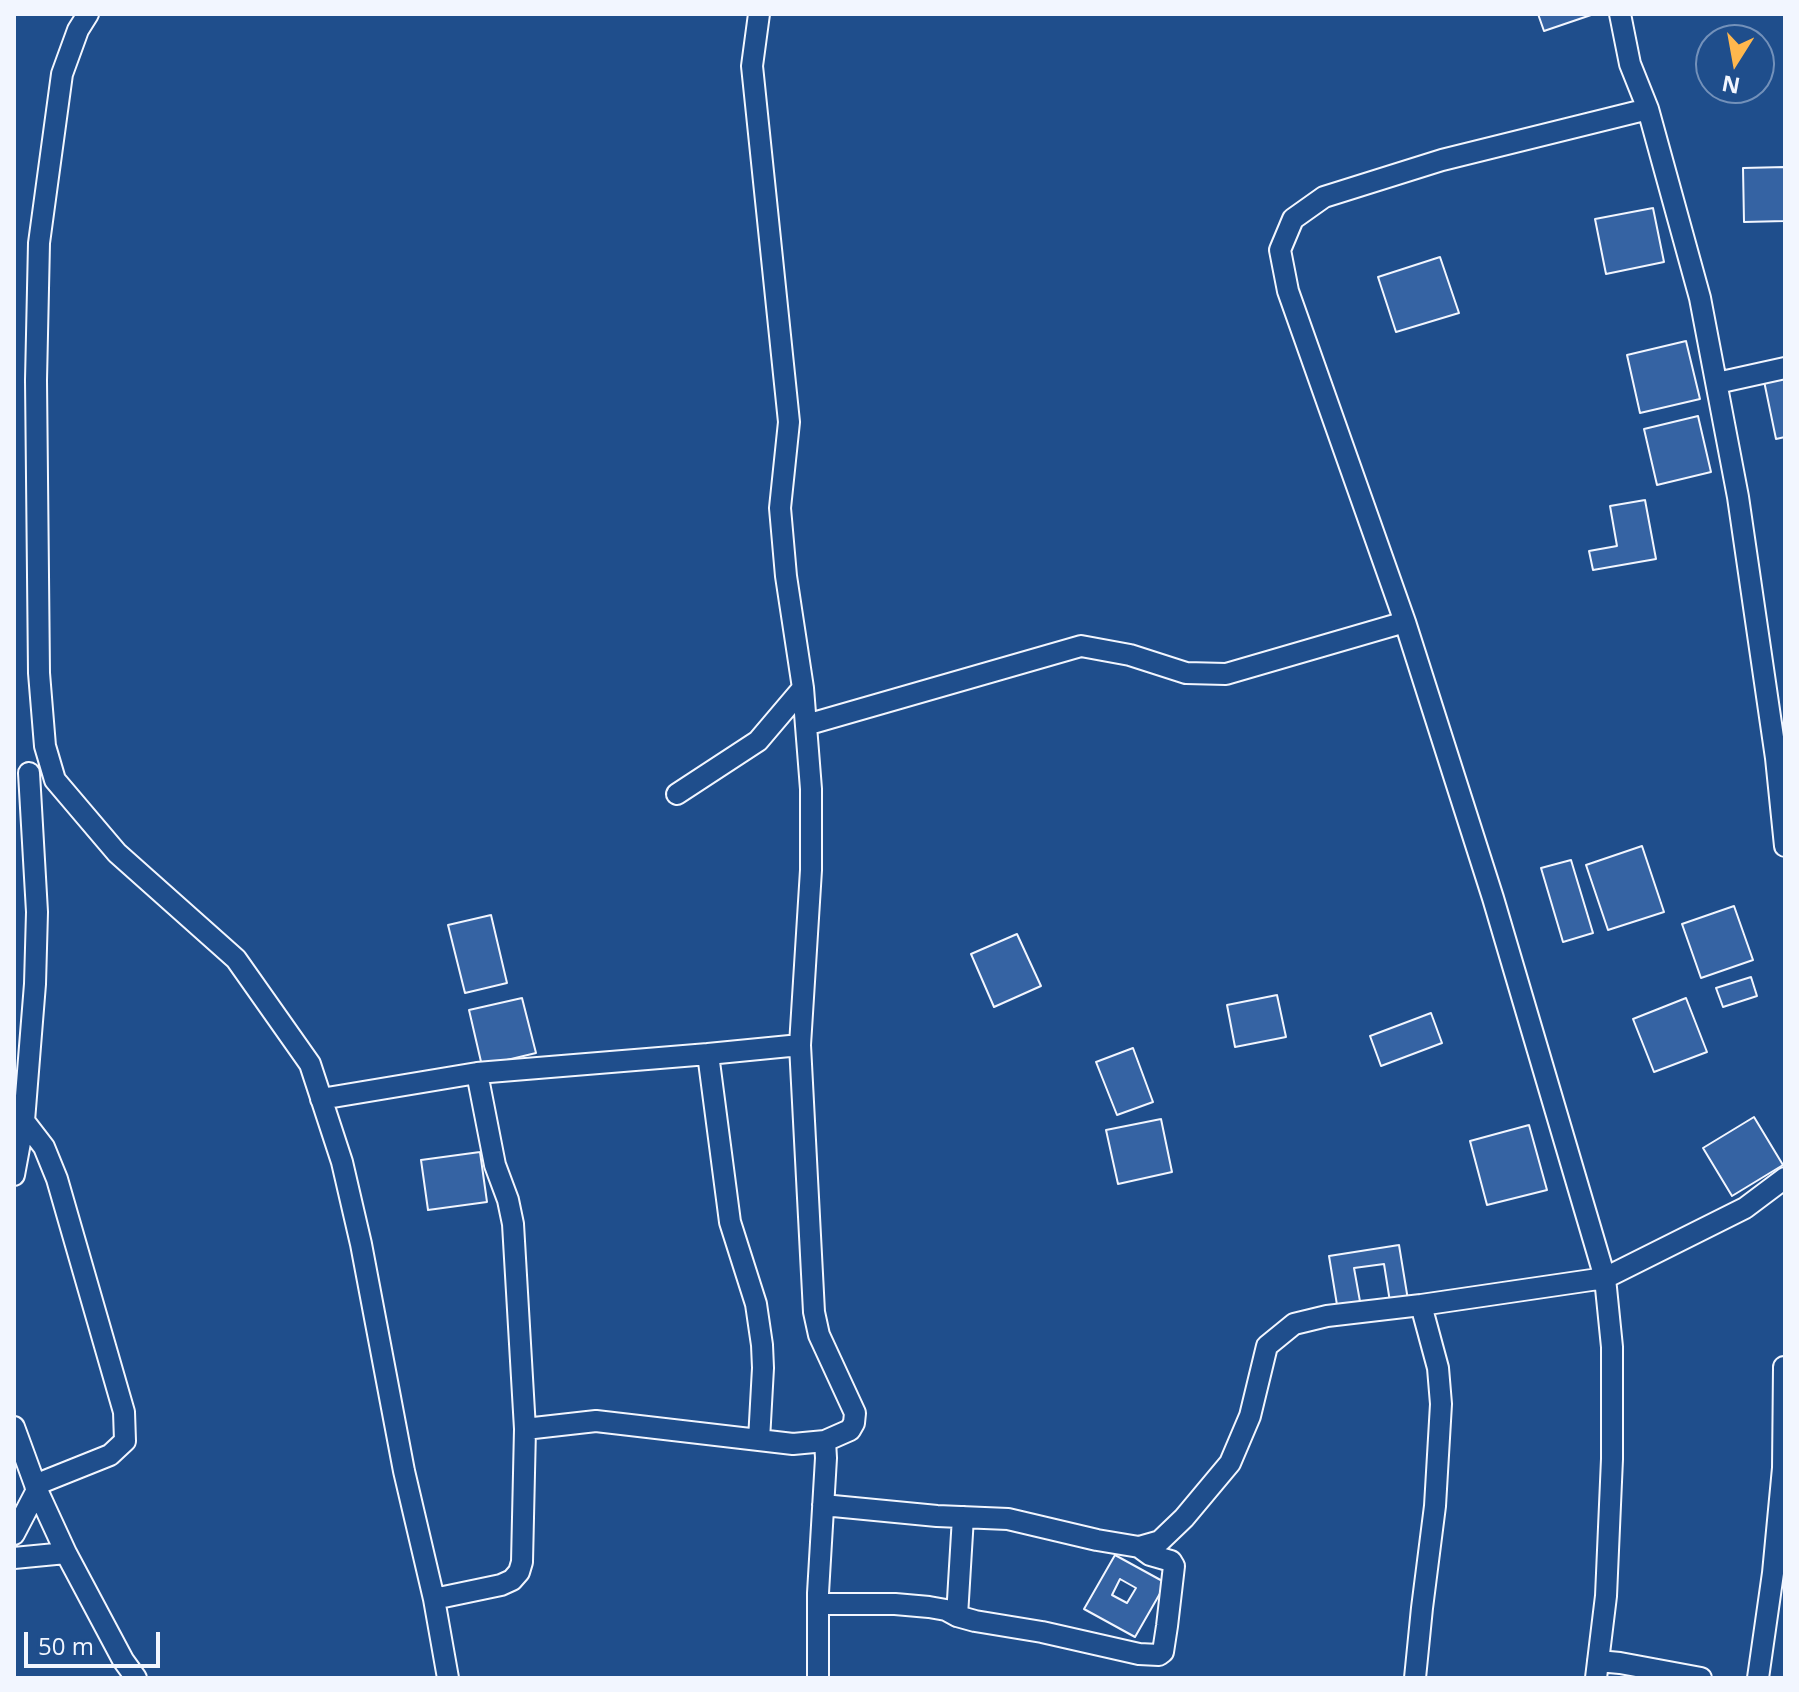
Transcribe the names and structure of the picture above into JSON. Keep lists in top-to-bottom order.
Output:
{
  "scale_bar": "50 m",
  "north": "bottom"
}
